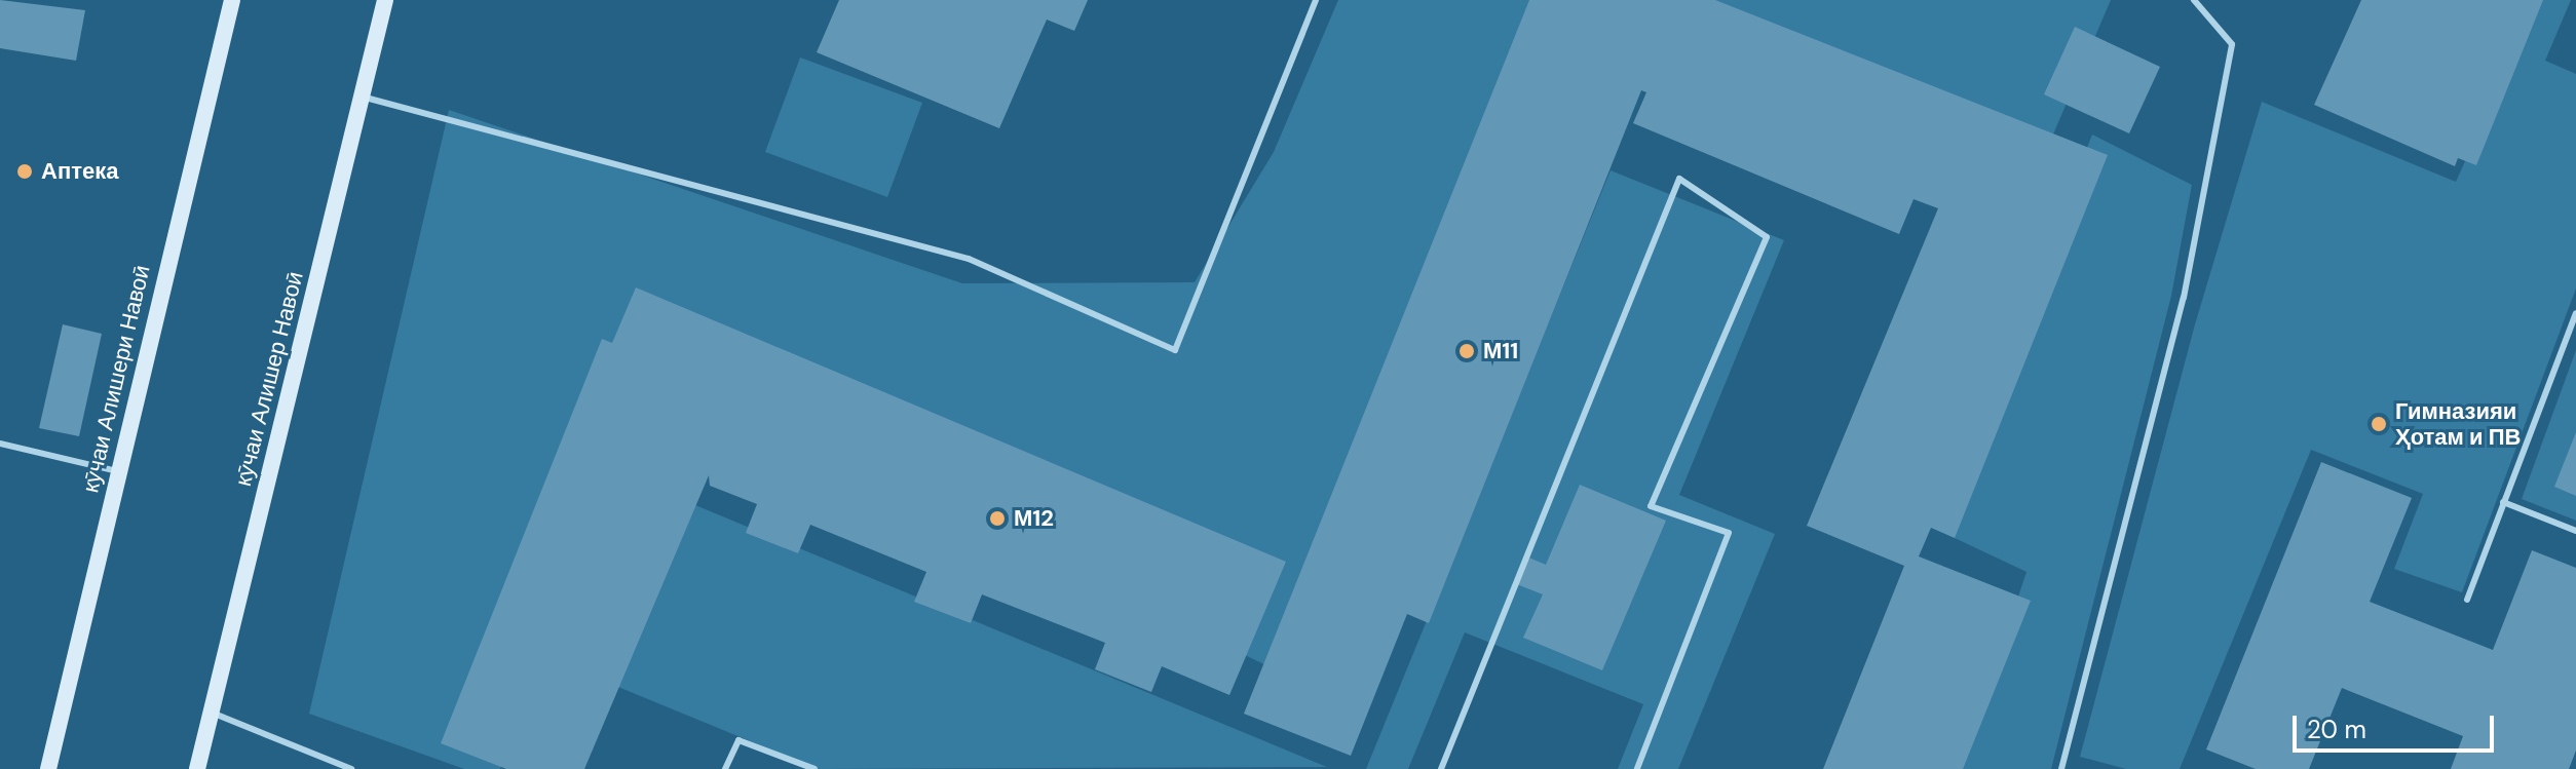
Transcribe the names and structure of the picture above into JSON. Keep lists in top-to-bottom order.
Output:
{
  "streets": {
    "street": ["кӯчаи Алишери Навоӣ", "кӯчаи Алишер Навоӣ"]
  },
  "places": [
    "Аптека",
    "М11",
    "Гимназияи Ҳотам и ПВ",
    "М12"
  ],
  "scale_bar": "20 m"
}
